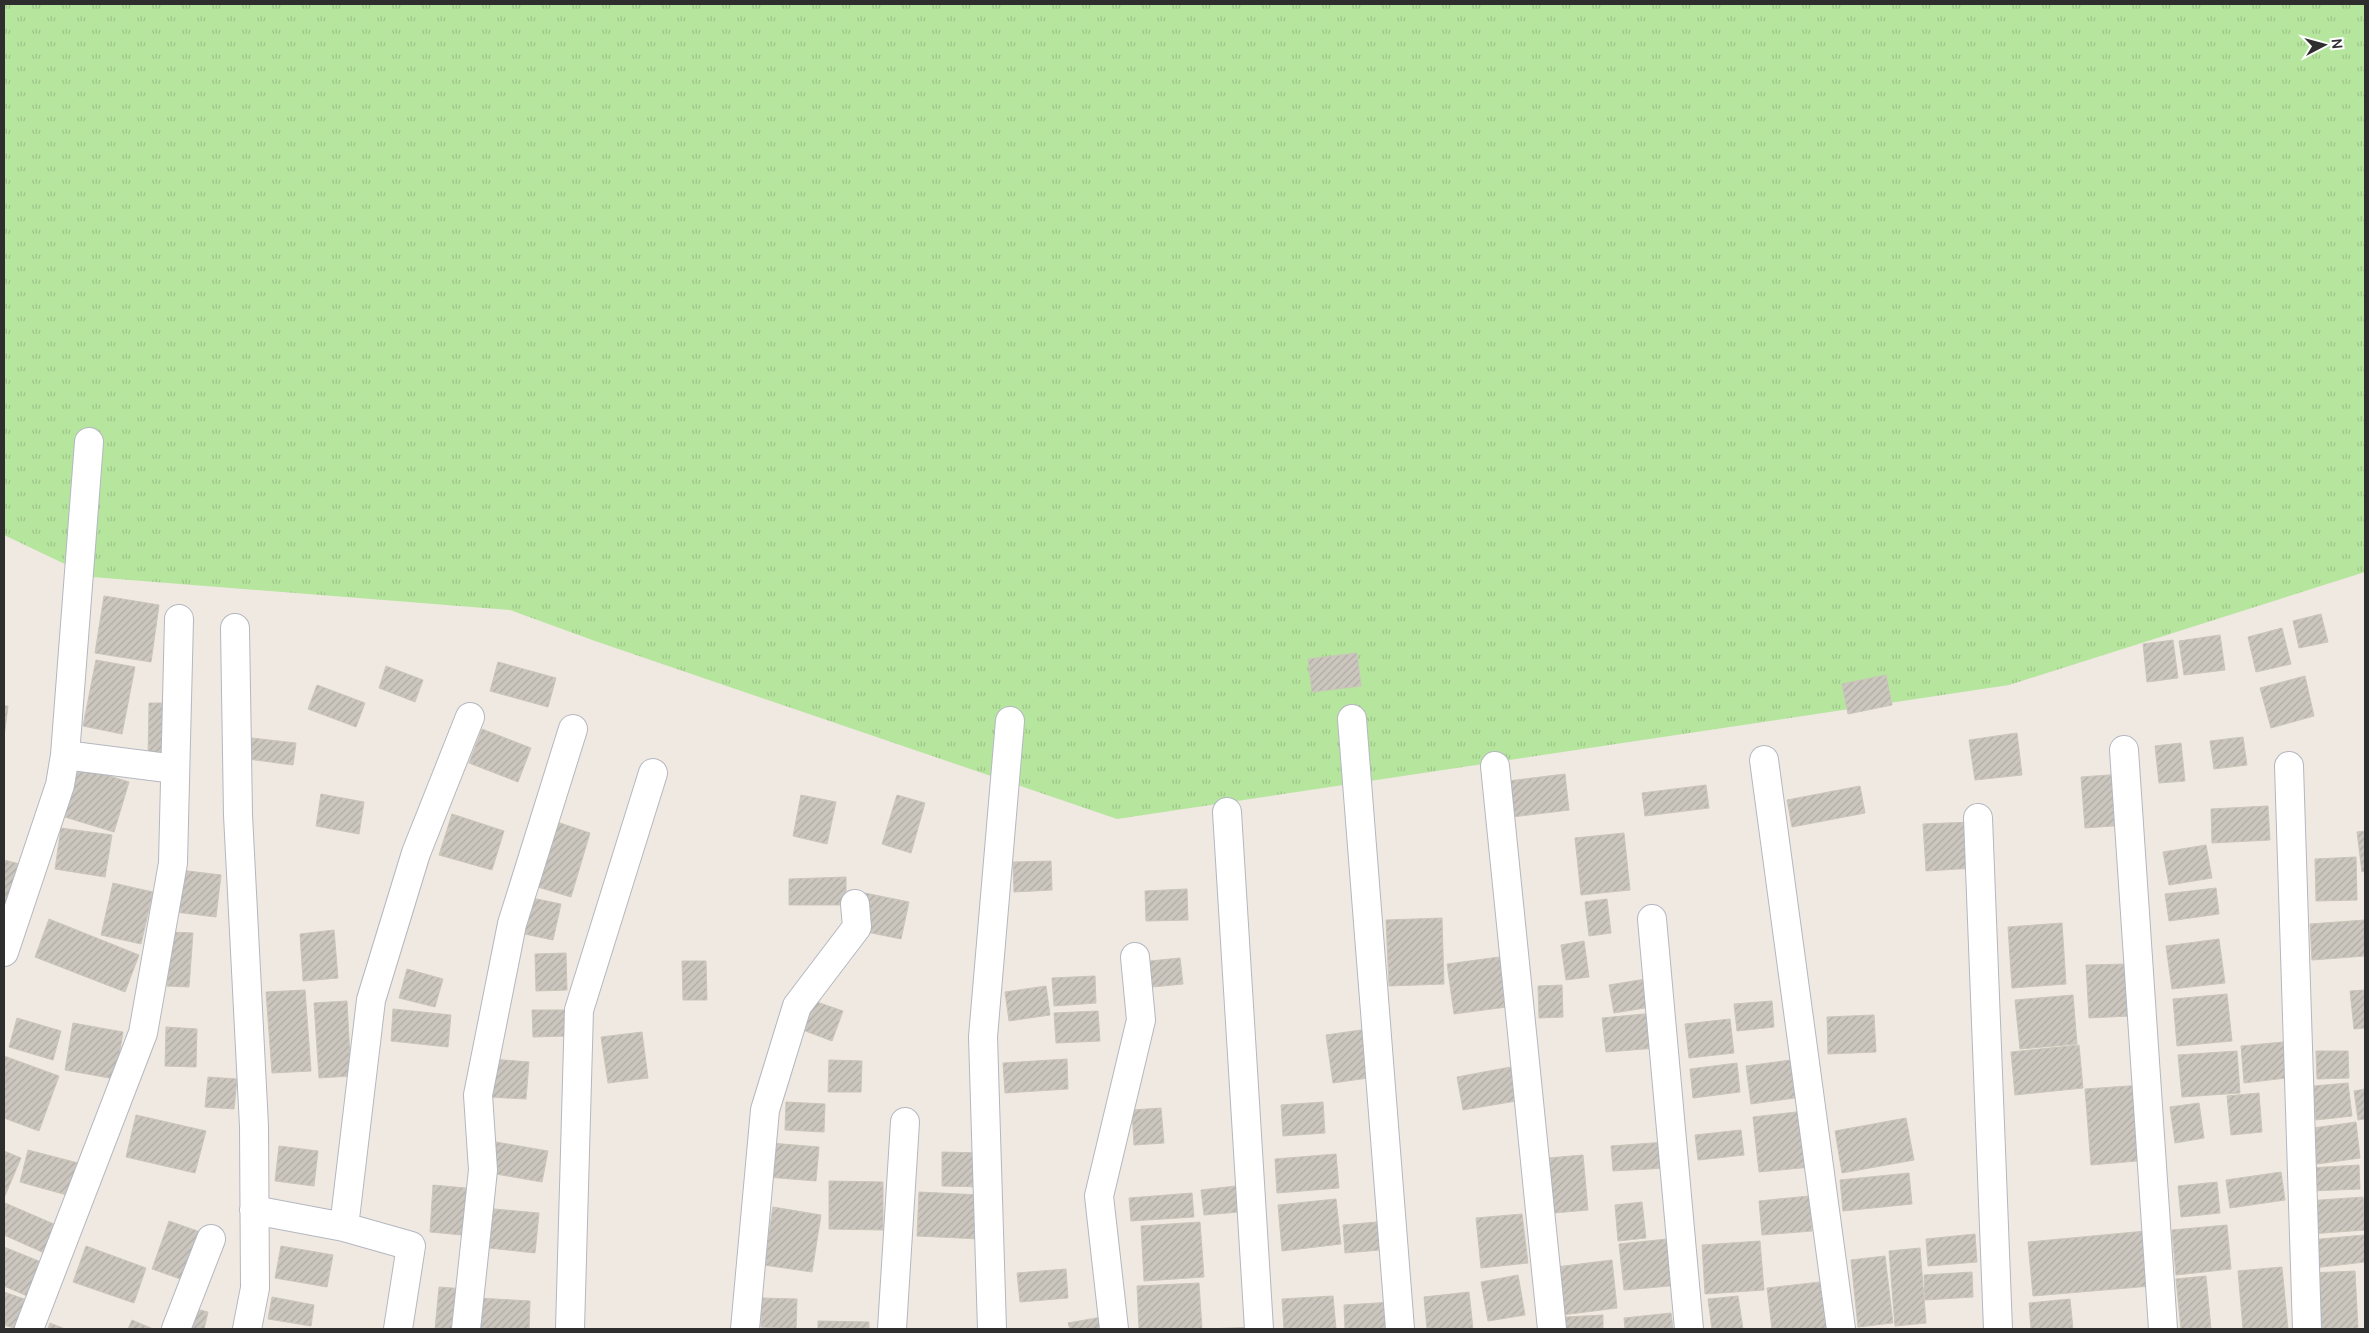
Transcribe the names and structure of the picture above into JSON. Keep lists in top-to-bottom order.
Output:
{
  "north": "right"
}
